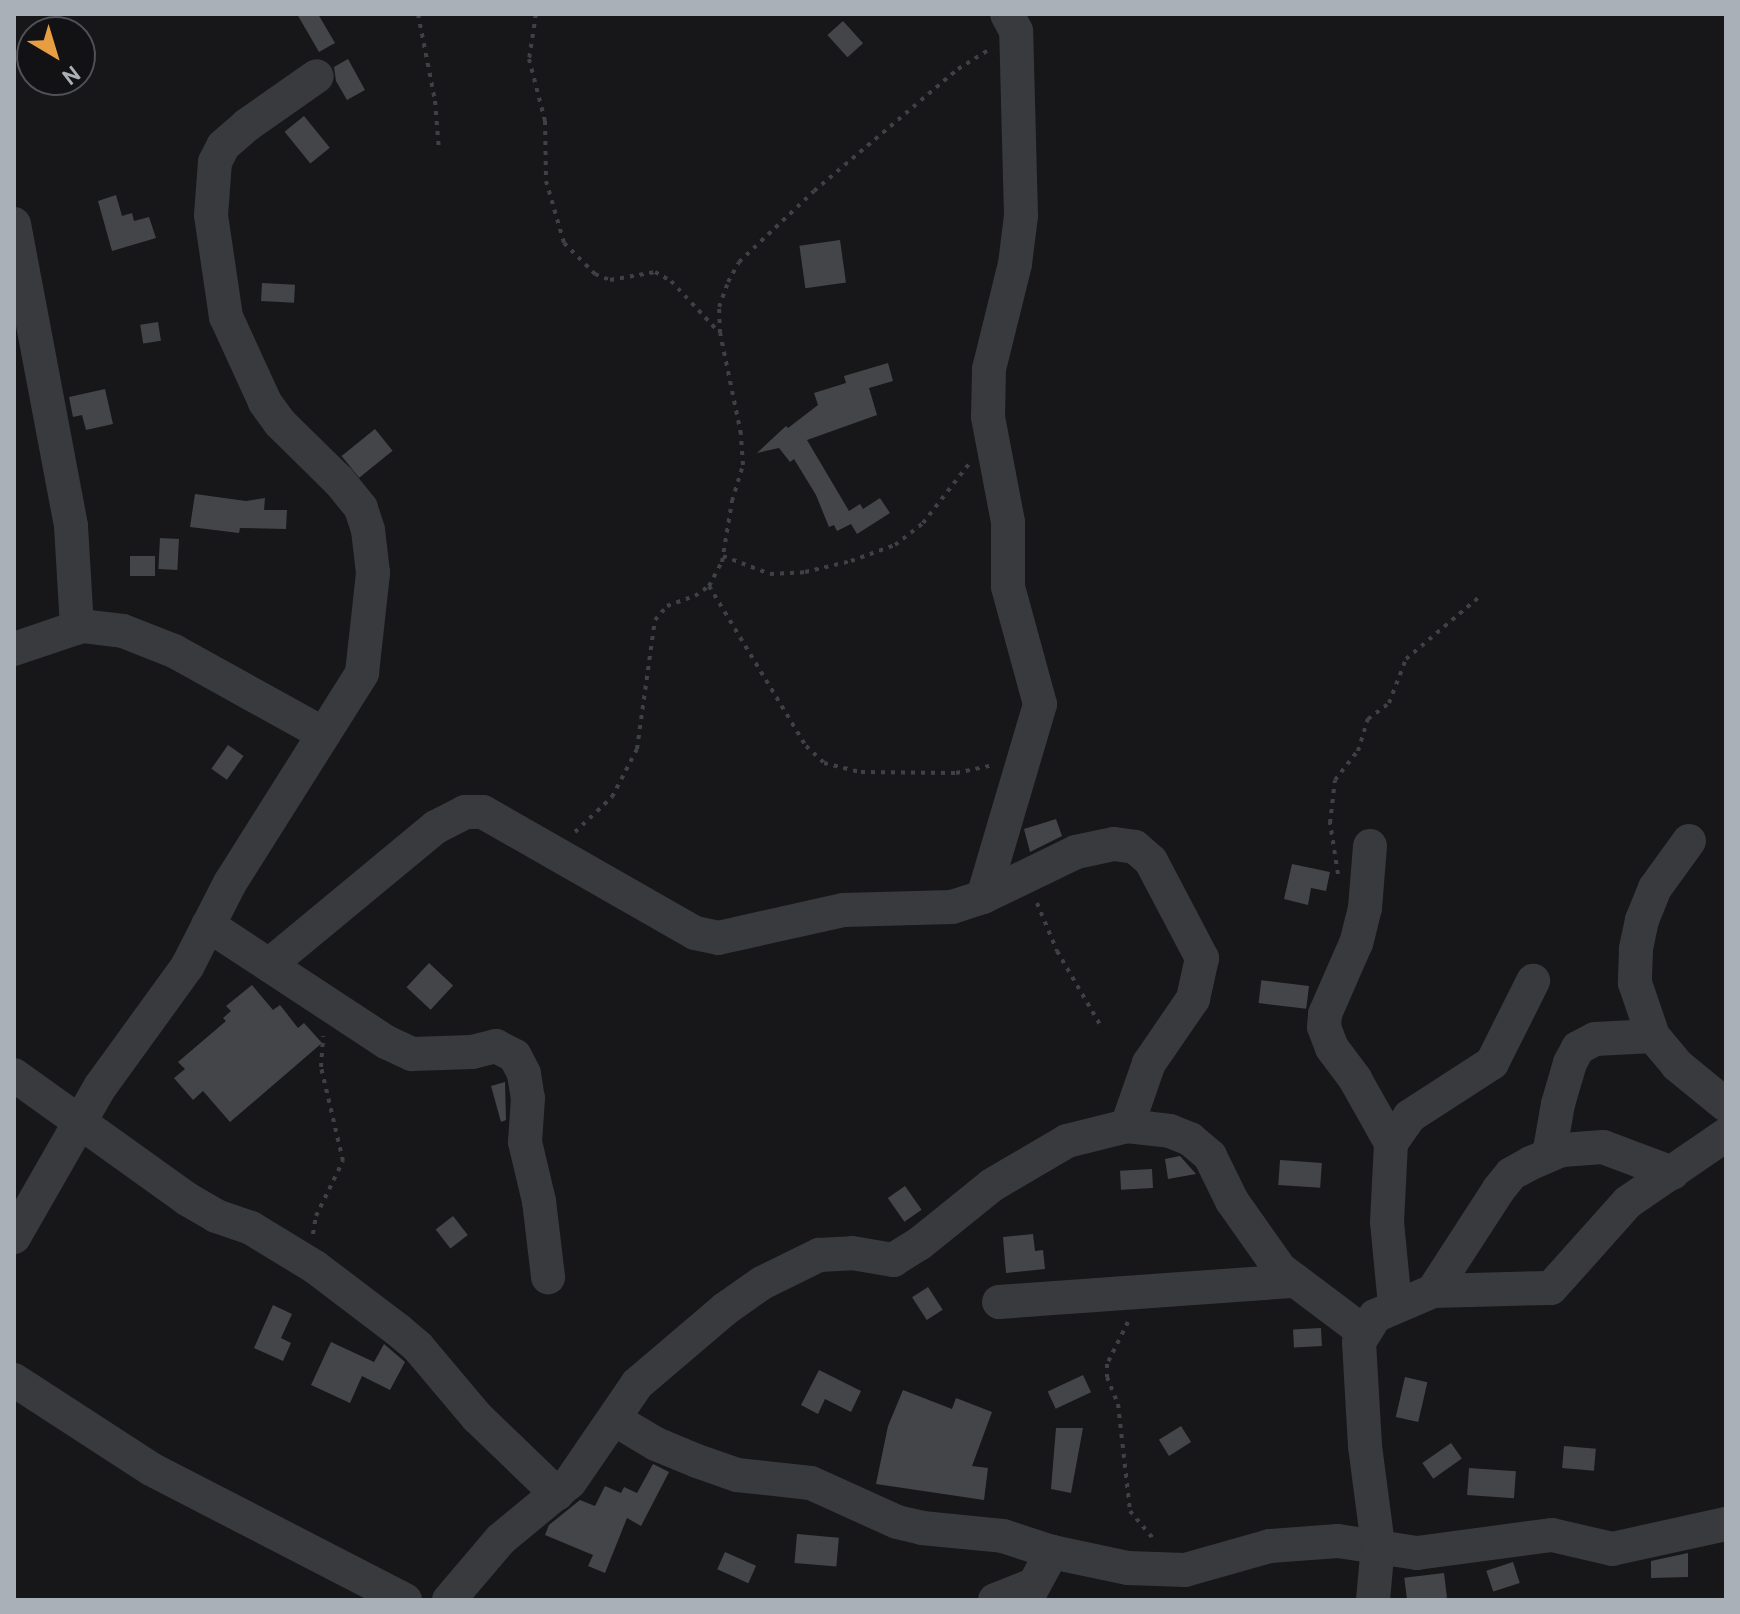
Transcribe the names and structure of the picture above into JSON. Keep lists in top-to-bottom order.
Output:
{
  "north": "bottom right"
}
